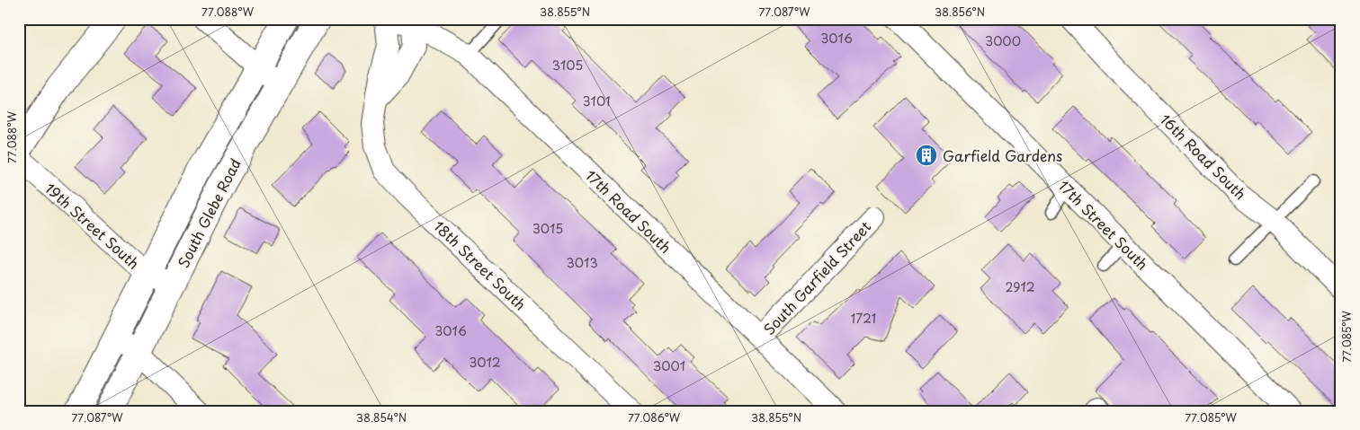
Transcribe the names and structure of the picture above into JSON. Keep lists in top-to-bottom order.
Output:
{
  "streets": {
    "main road": ["South Glebe Road"],
    "street": [
      "16th Road South",
      "17th Road South",
      "17th Street South",
      "19th Street South",
      "18th Street South",
      "South Garfield Street"
    ]
  },
  "crossings": [
    ["17th Road South", "18th Street South"],
    ["17th Road South", "South Garfield Street"],
    ["South Glebe Road", "19th Street South"]
  ],
  "places": {
    "building": ["Garfield Gardens"]
  },
  "house_numbers": [
    "3016",
    "3000",
    "3105",
    "3101",
    "3015",
    "3013",
    "2912",
    "1721",
    "3016",
    "3012",
    "3001"
  ],
  "coordinates": [
    "77.088°W",
    "38.855°N",
    "77.087°W",
    "38.856°N",
    "77.085°W",
    "38.854°N",
    "77.086°W"
  ]
}
